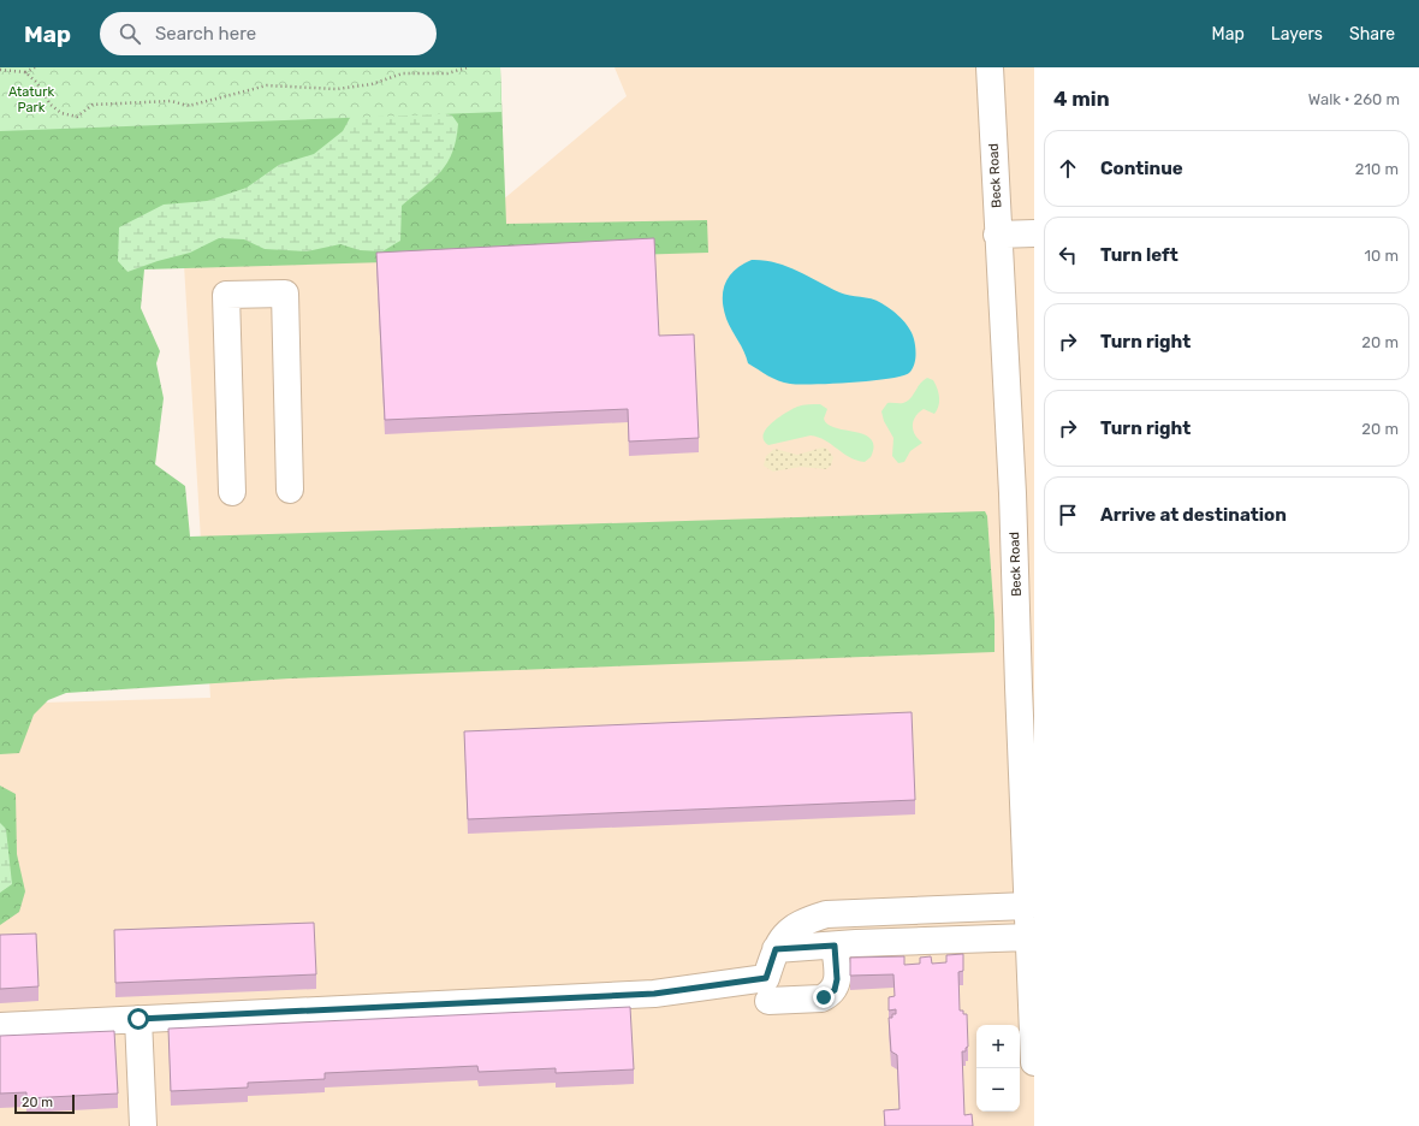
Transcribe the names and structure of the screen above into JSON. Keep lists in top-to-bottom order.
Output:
{
  "streets": {
    "street": ["Beck Road"]
  },
  "parks": ["Ataturk Park"],
  "scale_bar": "20 m",
  "page": {
    "header": "Map",
    "search": "Search here",
    "nav": ["Map", "Layers", "Share"],
    "heading": ["4 min", "Walk · 260 m"],
    "list": [
      ["Continue", "210 m"],
      ["Turn left", "10 m"],
      ["Turn right", "20 m"],
      ["Turn right", "20 m"],
      "Arrive at destination"
    ],
    "map_buttons": ["+", "−"],
    "scale": "20 m"
  }
}
